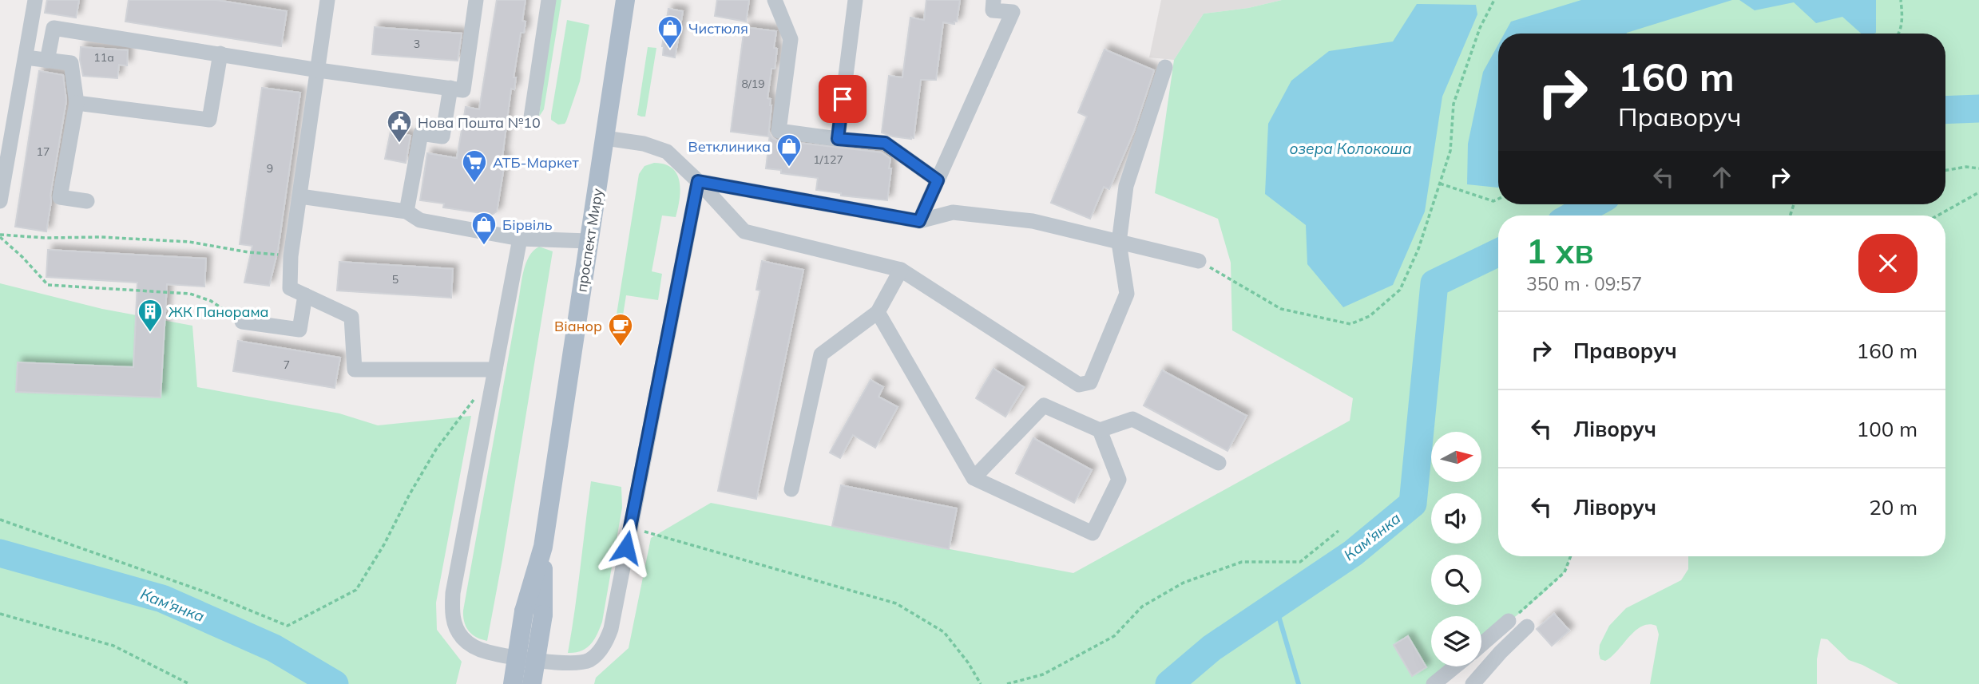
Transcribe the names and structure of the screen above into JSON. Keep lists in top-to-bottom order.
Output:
{
  "streets": {
    "main road": ["проспект Миру"]
  },
  "water": ["озера Колокоша", "Кам'янка"],
  "places": {
    "shop": ["Чистюля", "Ветклиника", "Бірвіль"],
    "public building": ["Нова Пошта №10"],
    "supermarket": ["АТБ-Маркет"],
    "building": ["ЖК Панорама"],
    "cafe": ["Віанор"]
  },
  "house_numbers": [
    "3",
    "11а",
    "8/19",
    "17",
    "1/127",
    "9",
    "5",
    "7"
  ],
  "north": "right",
  "page": {
    "turn": ["160 m", "Праворуч"],
    "heading": ["1 хв", "350 m · 09:57"],
    "list": [
      {
        "name": "Праворуч",
        "value": "160 m"
      },
      {
        "name": "Ліворуч",
        "value": "100 m"
      },
      {
        "name": "Ліворуч",
        "value": "20 m"
      }
    ]
  }
}
